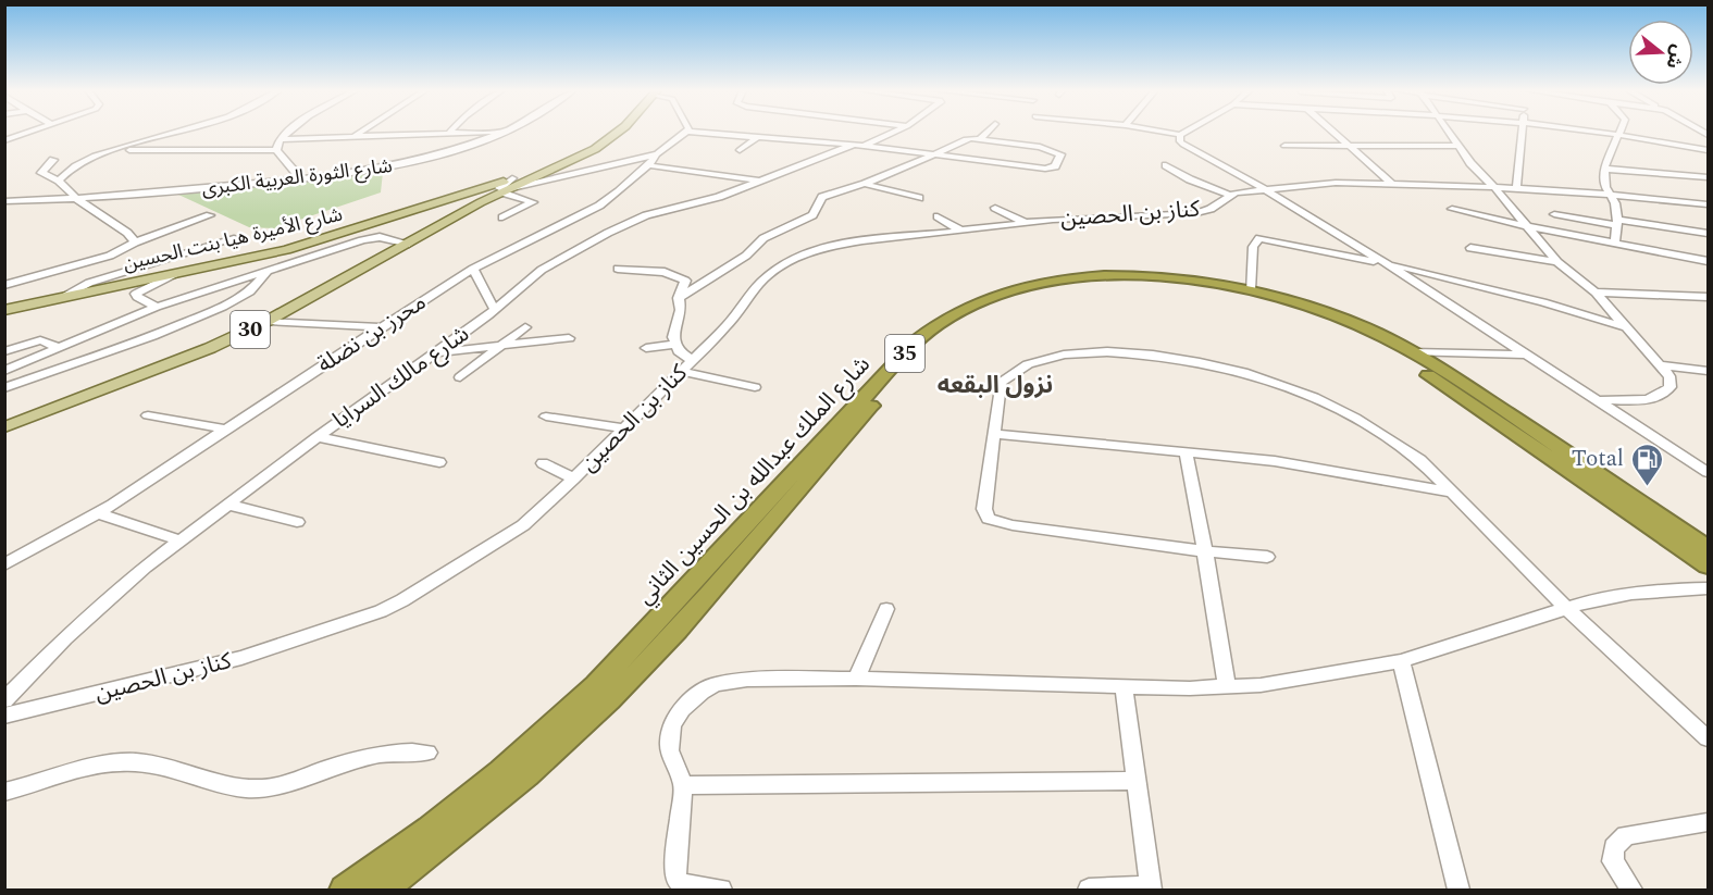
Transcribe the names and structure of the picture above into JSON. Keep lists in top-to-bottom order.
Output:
{
  "streets": {
    "highway": ["35", "شارع الملك عبدالله بن الحسين الثاني"],
    "main road": ["شارع الأميرة هيا بنت الحسين", "30"],
    "street": [
      "شارع الثورة العربية الكبرى",
      "كناز بن الحصين",
      "محرز بن نضلة",
      "شارع مالك السرايا"
    ]
  },
  "districts": ["نزول البقعه"],
  "places": {
    "fuel station": ["Total"]
  },
  "north": "right"
}
